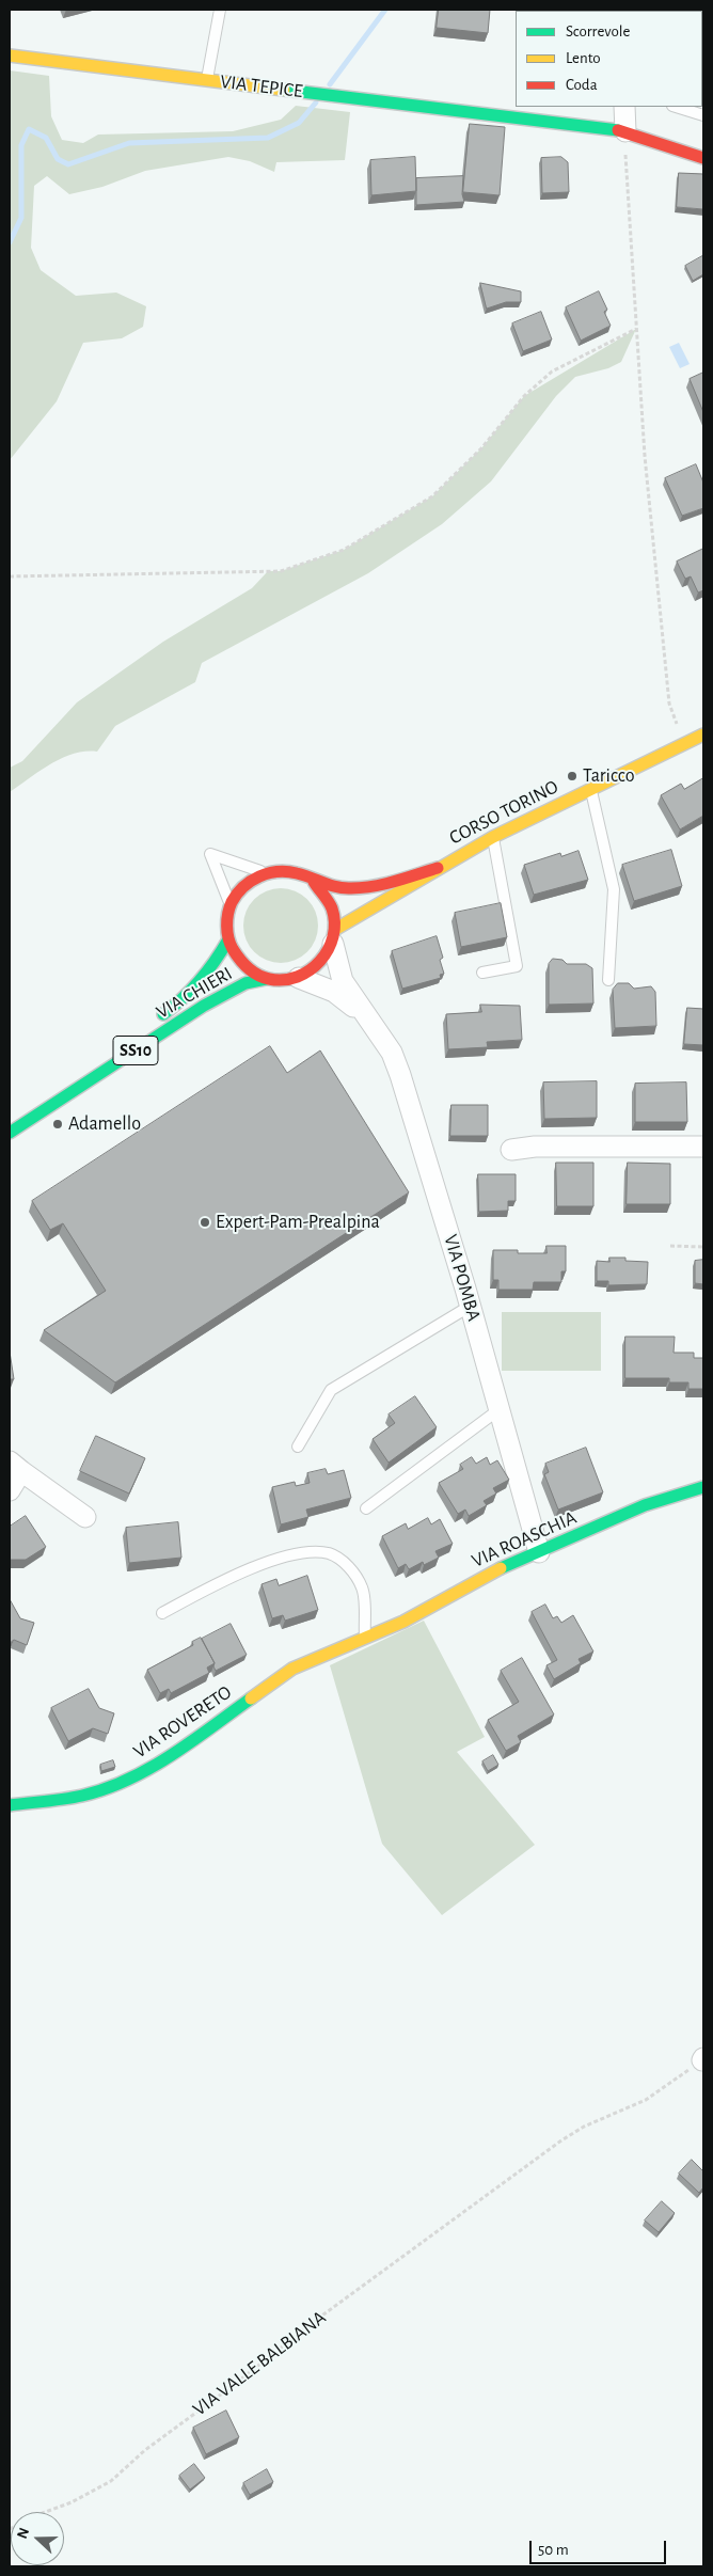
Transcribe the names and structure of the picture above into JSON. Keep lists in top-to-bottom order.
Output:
{
  "streets": {
    "street": [
      "VIA TEPICE",
      "CORSO TORINO",
      "VIA CHIERI",
      "SS10",
      "VIA POMBA",
      "VIA ROASCHIA",
      "VIA ROVERETO"
    ],
    "path": ["VIA VALLE BALBIANA"]
  },
  "crossings": [
    ["CORSO TORINO", "VIA CHIERI"],
    ["VIA CHIERI", "VIA POMBA"],
    ["VIA POMBA", "VIA ROASCHIA"],
    ["VIA ROASCHIA", "VIA ROVERETO"]
  ],
  "places": ["Taricco", "Adamello", "Expert-Pam-Prealpina"],
  "legend": ["Scorrevole", "Lento", "Coda"],
  "scale_bar": "50 m",
  "north": "left"
}
